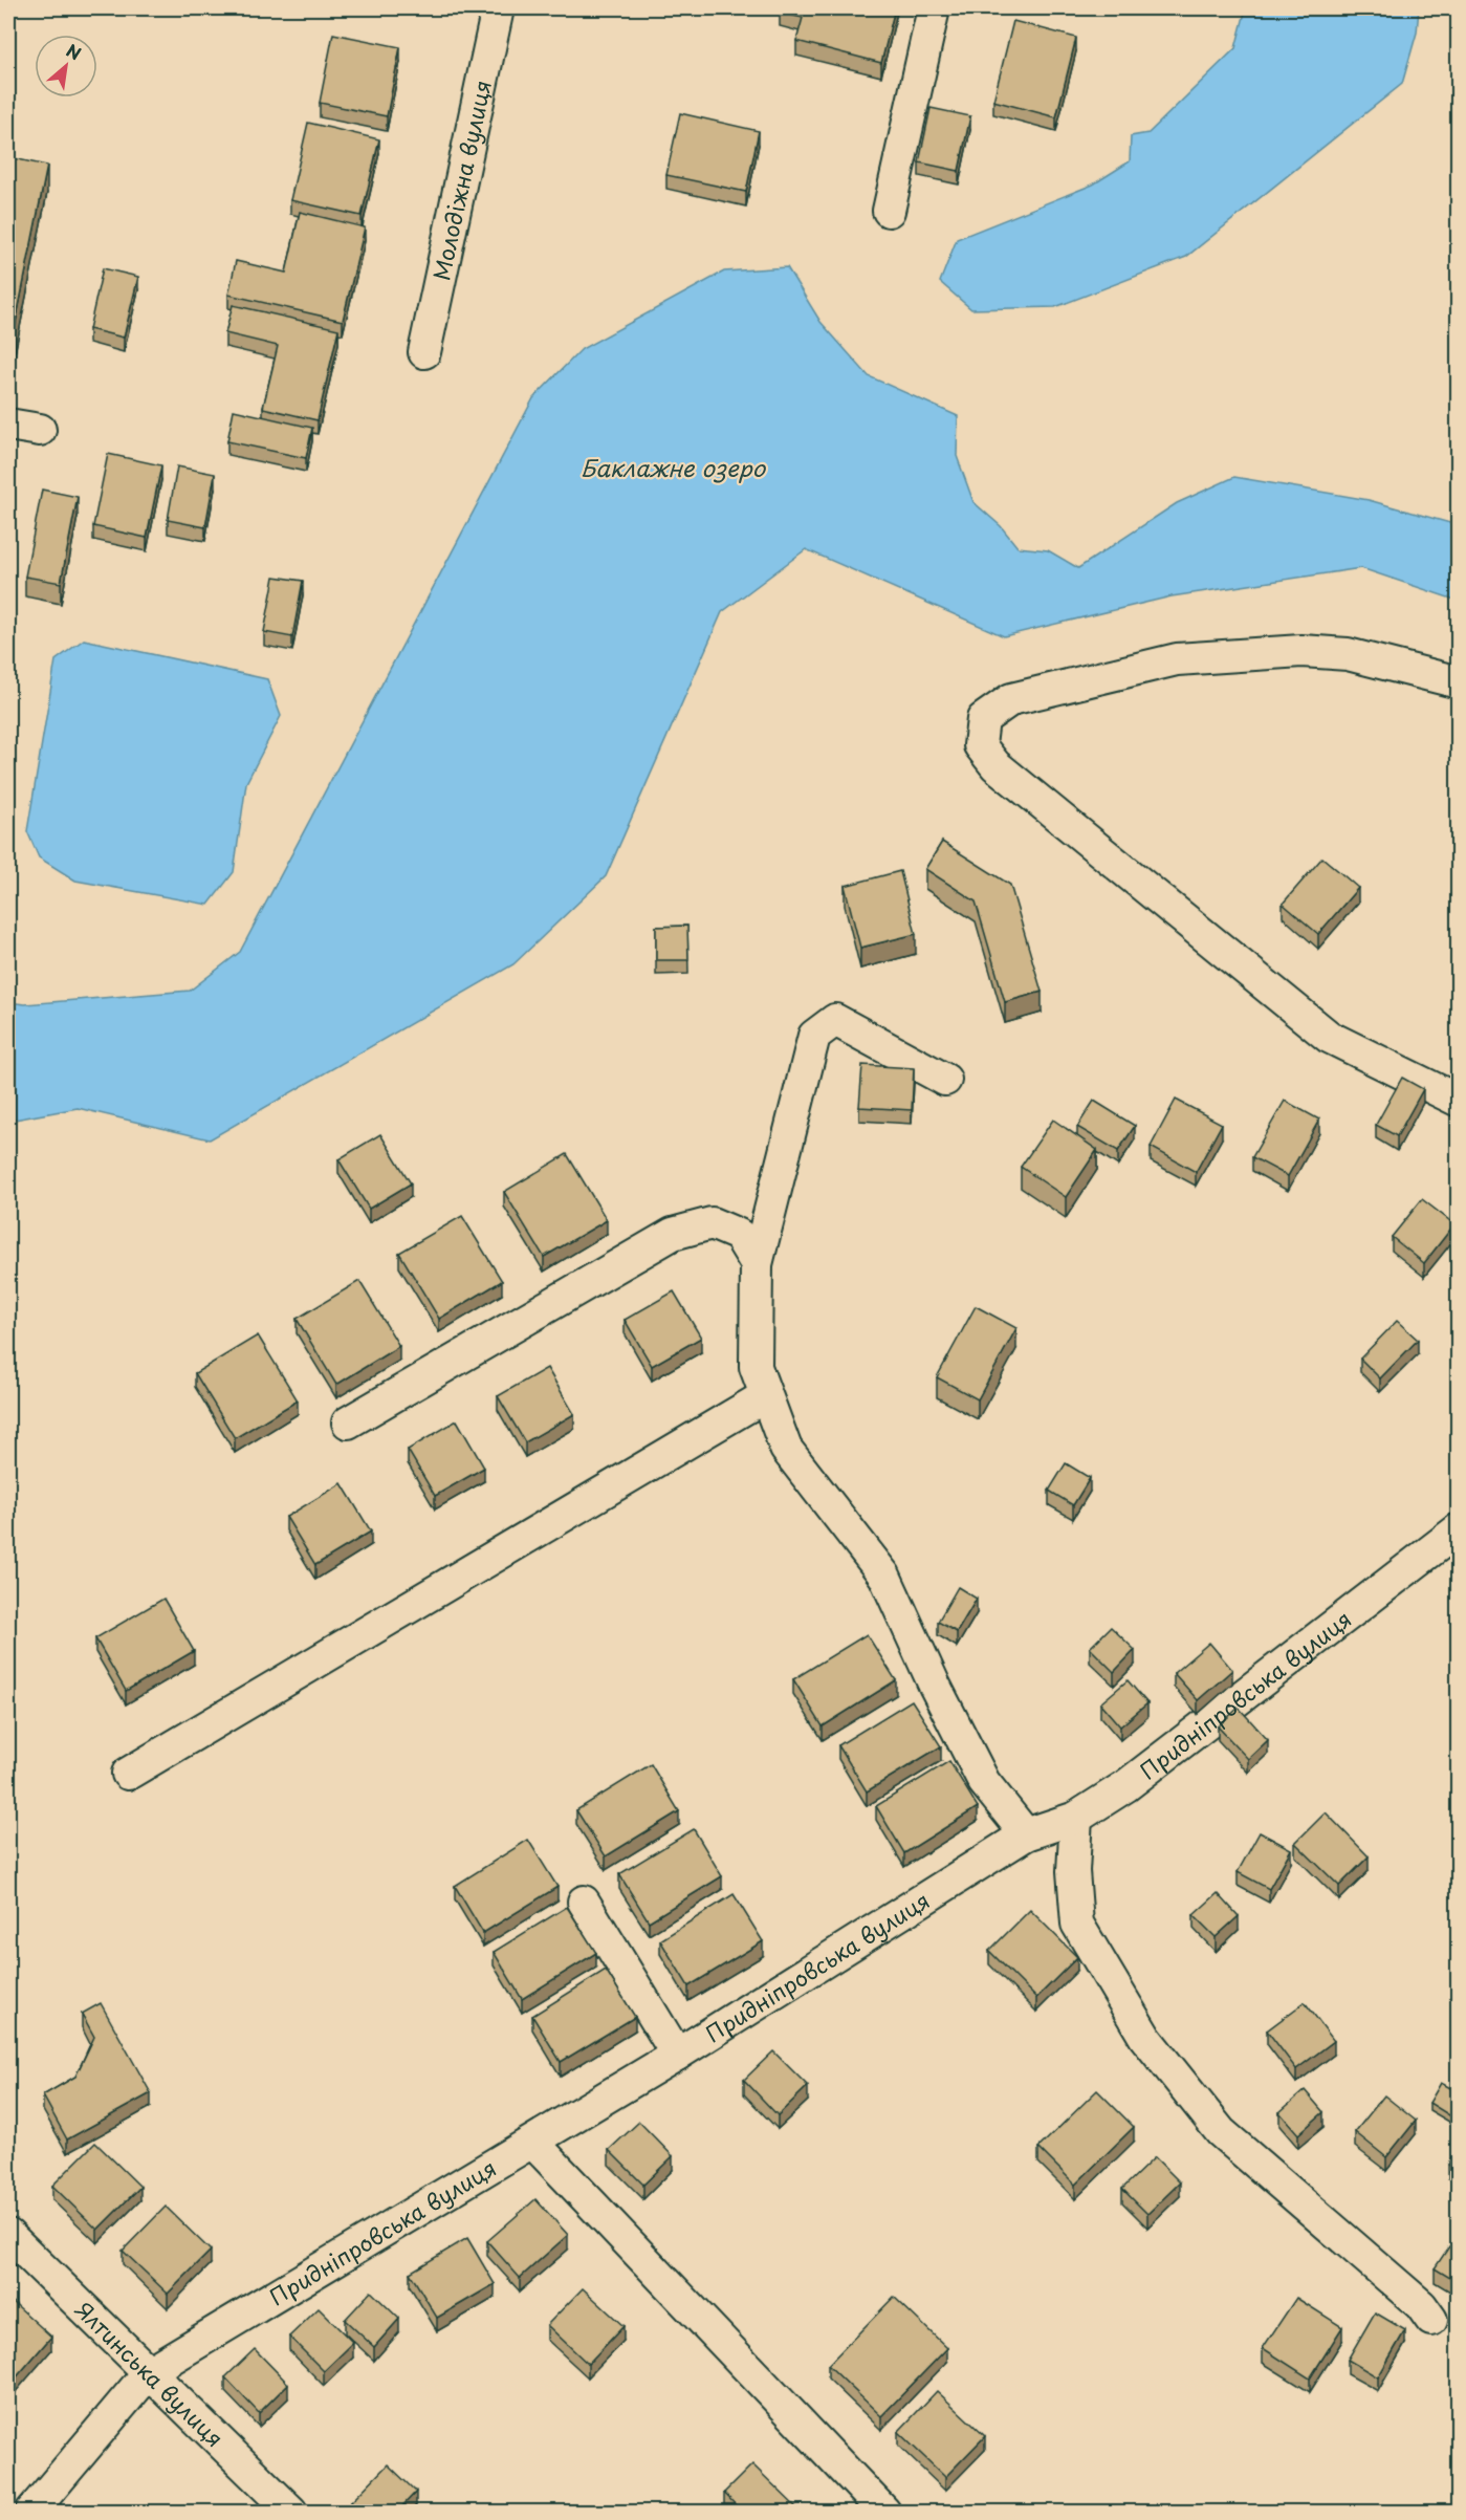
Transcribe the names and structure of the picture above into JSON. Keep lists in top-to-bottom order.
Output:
{
  "streets": {
    "street": ["Молодіжна вулиця", "Придніпровська вулиця", "Ялтинська вулиця"]
  },
  "crossings": [
    ["Придніпровська вулиця", "Ялтинська вулиця"]
  ],
  "water": ["Баклажне озеро"],
  "north": "top right"
}
